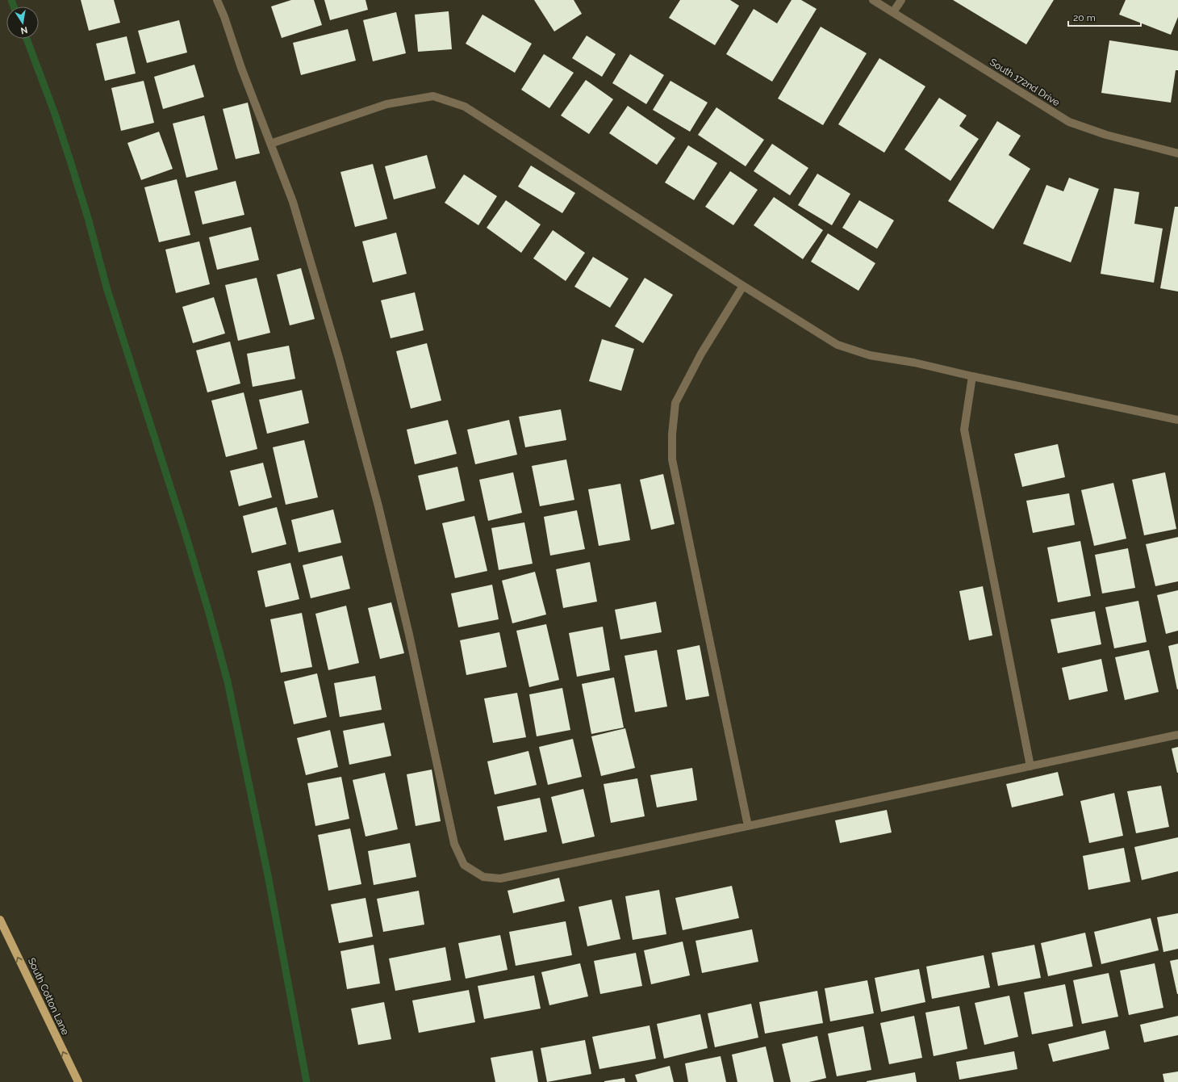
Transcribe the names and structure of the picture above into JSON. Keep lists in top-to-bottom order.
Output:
{
  "streets": {
    "main road": ["South Cotton Lane"],
    "street": ["South 172nd Drive"]
  },
  "one_way": ["South Cotton Lane"],
  "scale_bar": "20 m",
  "north": "bottom"
}
